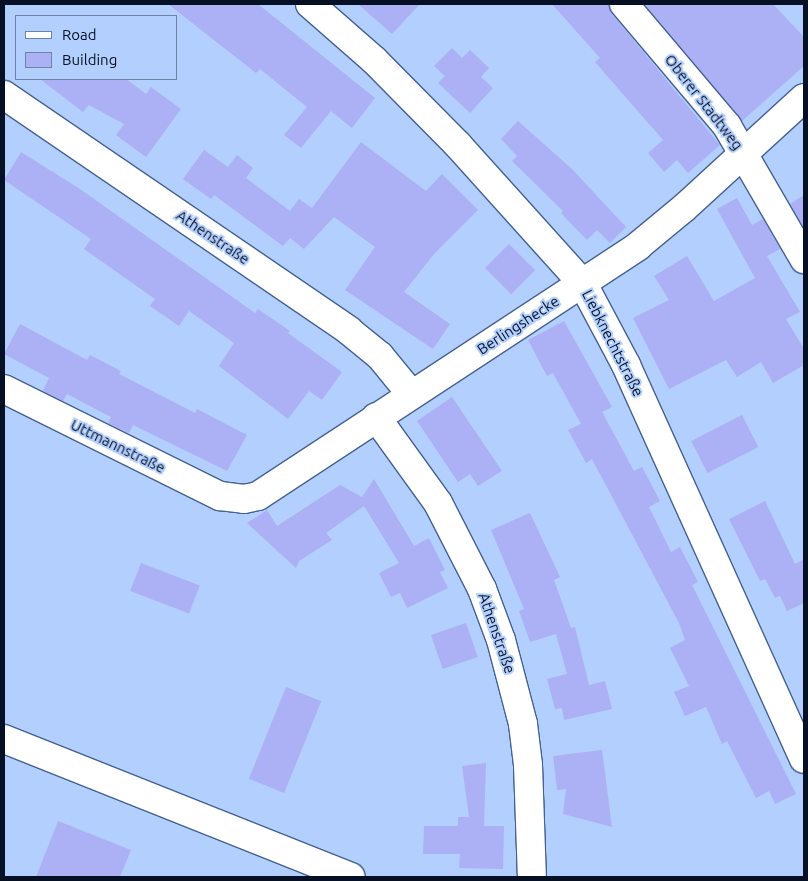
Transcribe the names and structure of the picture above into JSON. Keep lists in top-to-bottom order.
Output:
{
  "streets": {
    "street": [
      "Oberer Stadtweg",
      "Athenstraße",
      "Berlingshecke",
      "Liebknechtstraße",
      "Uttmannstraße"
    ]
  },
  "crossings": [
    ["Oberer Stadtweg", "Berlingshecke"],
    ["Athenstraße", "Berlingshecke"],
    ["Berlingshecke", "Liebknechtstraße"],
    ["Berlingshecke", "Uttmannstraße"]
  ],
  "legend": ["Road", "Building"]
}
